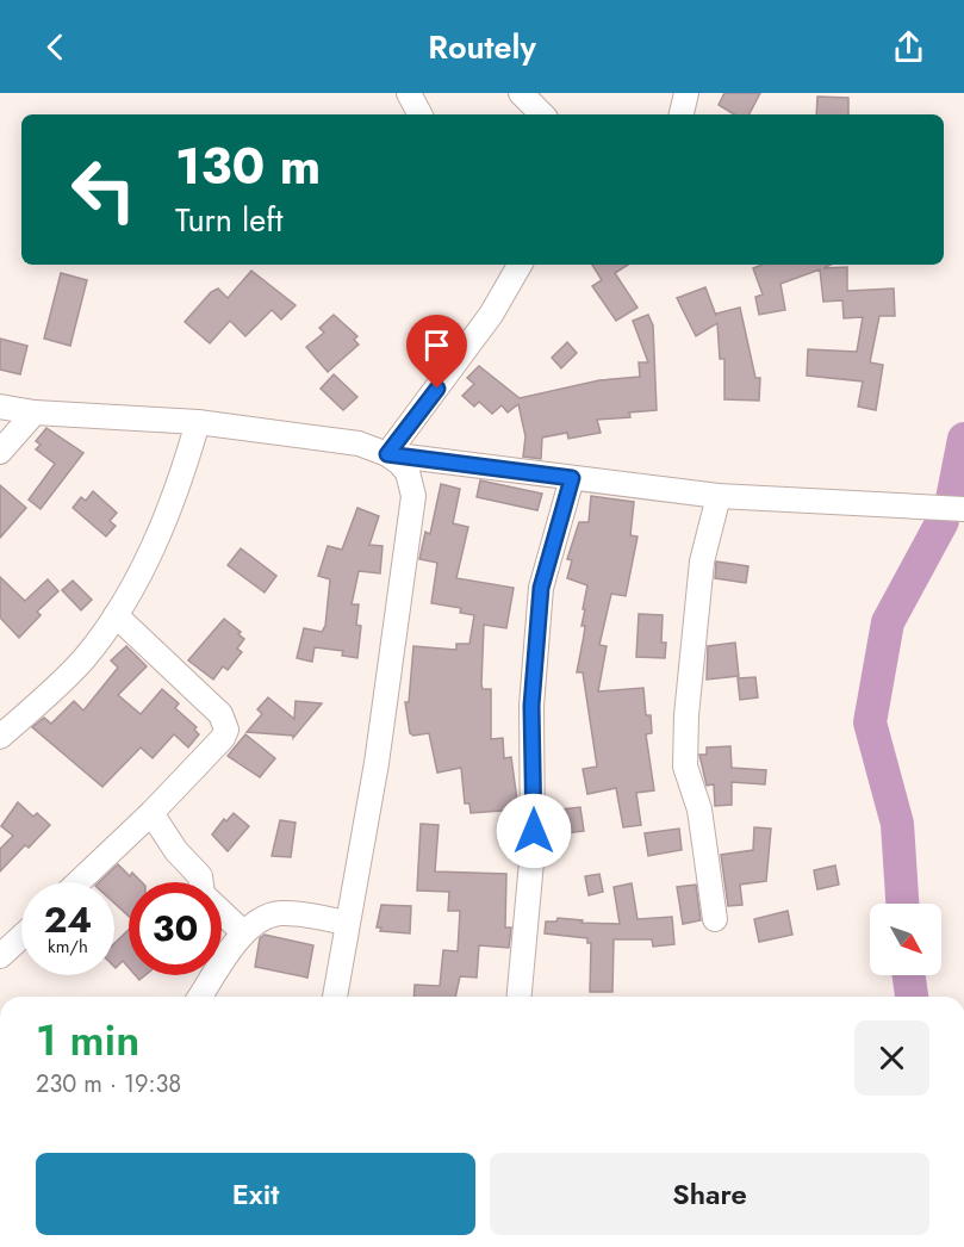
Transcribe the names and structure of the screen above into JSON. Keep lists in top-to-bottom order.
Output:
{
  "north": "bottom right",
  "page": {
    "header": "Routely",
    "turn": ["130 m", "Turn left"],
    "speed": "24 km/h",
    "limit": "30",
    "heading": ["1 min", "230 m · 19:38"],
    "buttons": ["Exit", "Share"]
  }
}
